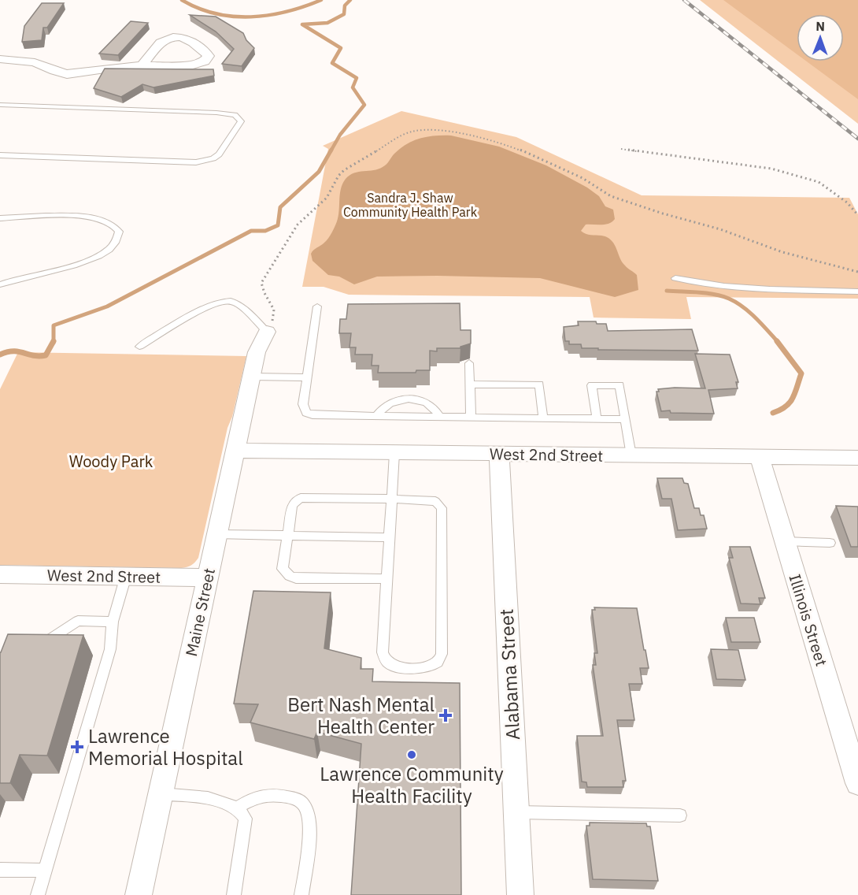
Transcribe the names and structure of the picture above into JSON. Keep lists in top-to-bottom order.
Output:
{
  "streets": {
    "street": [
      "West 2nd Street",
      "Maine Street",
      "Illinois Street",
      "Alabama Street"
    ]
  },
  "crossings": [
    ["West 2nd Street", "Maine Street"],
    ["West 2nd Street", "Illinois Street"],
    ["West 2nd Street", "Alabama Street"]
  ],
  "parks": ["Sandra J. Shaw Community Health Park", "Woody Park"],
  "places": {
    "health": ["Bert Nash Mental Health Center", "Lawrence Memorial Hospital"],
    "other": ["Lawrence Community Health Facility"]
  },
  "north": "top"
}
